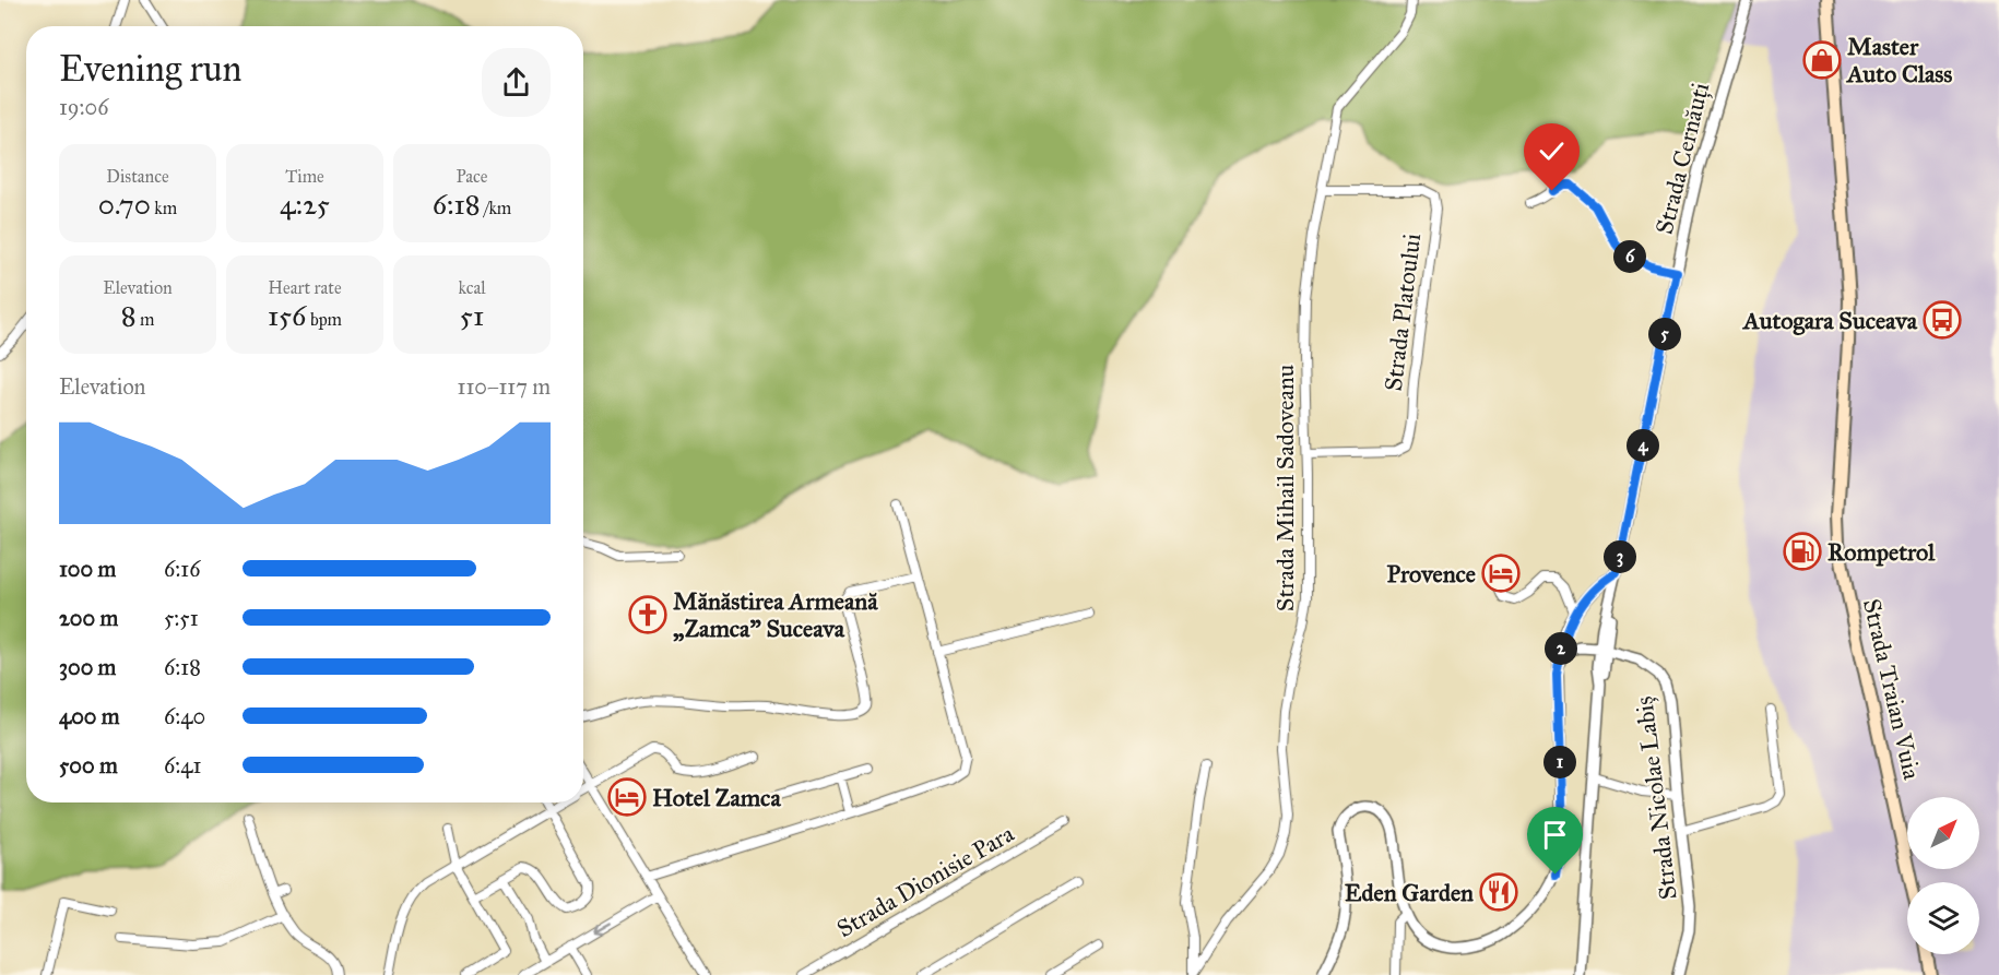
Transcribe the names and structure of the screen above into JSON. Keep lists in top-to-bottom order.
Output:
{
  "streets": {
    "main road": ["Strada Traian Vuia"],
    "street": [
      "Strada Cernăuți",
      "Strada Platoului",
      "Strada Mihail Sadoveanu",
      "Strada Nicolae Labiș",
      "Strada Dionisie Para"
    ]
  },
  "crossings": [
    ["Strada Cernăuți", "Strada Nicolae Labiș"],
    ["Strada Platoului", "Strada Mihail Sadoveanu"]
  ],
  "places": {
    "shop": ["Master Auto Class"],
    "bus stop": ["Autogara Suceava"],
    "fuel station": ["Rompetrol"],
    "hotel": ["Provence", "Hotel Zamca"],
    "church": ["Mănăstirea Armeană „Zamca” Suceava"],
    "restaurant": ["Eden Garden"]
  },
  "north": "top right",
  "page": {
    "heading": ["Evening run", "19:06"],
    "stats": [
      ["Distance", "0.70 km"],
      ["Time", "4:25"],
      ["Pace", "6:18 /km"],
      ["Elevation", "8 m"],
      ["Heart rate", "156 bpm"],
      ["kcal", "51"]
    ],
    "pins": [
      "6",
      "5",
      "4",
      "3",
      "2",
      "1"
    ],
    "chart": ["Elevation", "110–117 m"],
    "list": [
      {
        "name": "100 m",
        "note": "6:16"
      },
      {
        "name": "200 m",
        "note": "5:51"
      },
      {
        "name": "300 m",
        "note": "6:18"
      },
      {
        "name": "400 m",
        "note": "6:40"
      },
      {
        "name": "500 m",
        "note": "6:41"
      }
    ]
  }
}
